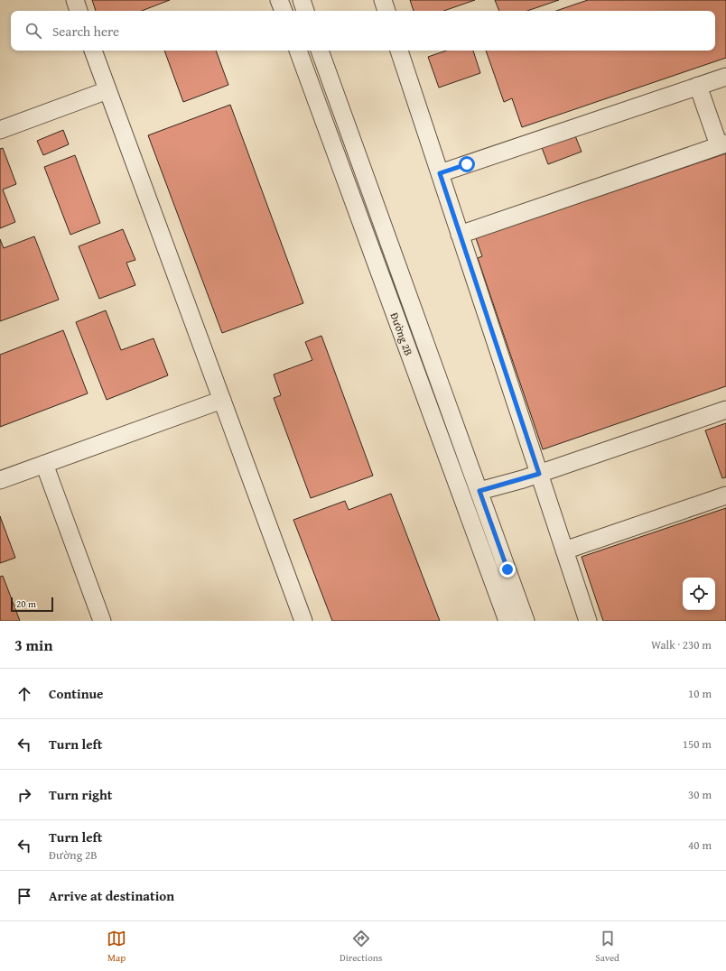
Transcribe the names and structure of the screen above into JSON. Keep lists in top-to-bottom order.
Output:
{
  "streets": {
    "street": ["Đường 2B"]
  },
  "scale_bar": "20 m",
  "page": {
    "search": "Search here",
    "scale": "20 m",
    "heading": ["3 min", "Walk · 230 m"],
    "list": [
      ["Continue", "10 m"],
      ["Turn left", "150 m"],
      ["Turn right", "30 m"],
      ["Turn left", "Đường 2B", "40 m"],
      "Arrive at destination"
    ],
    "nav": ["Map", "Directions", "Saved"]
  }
}
